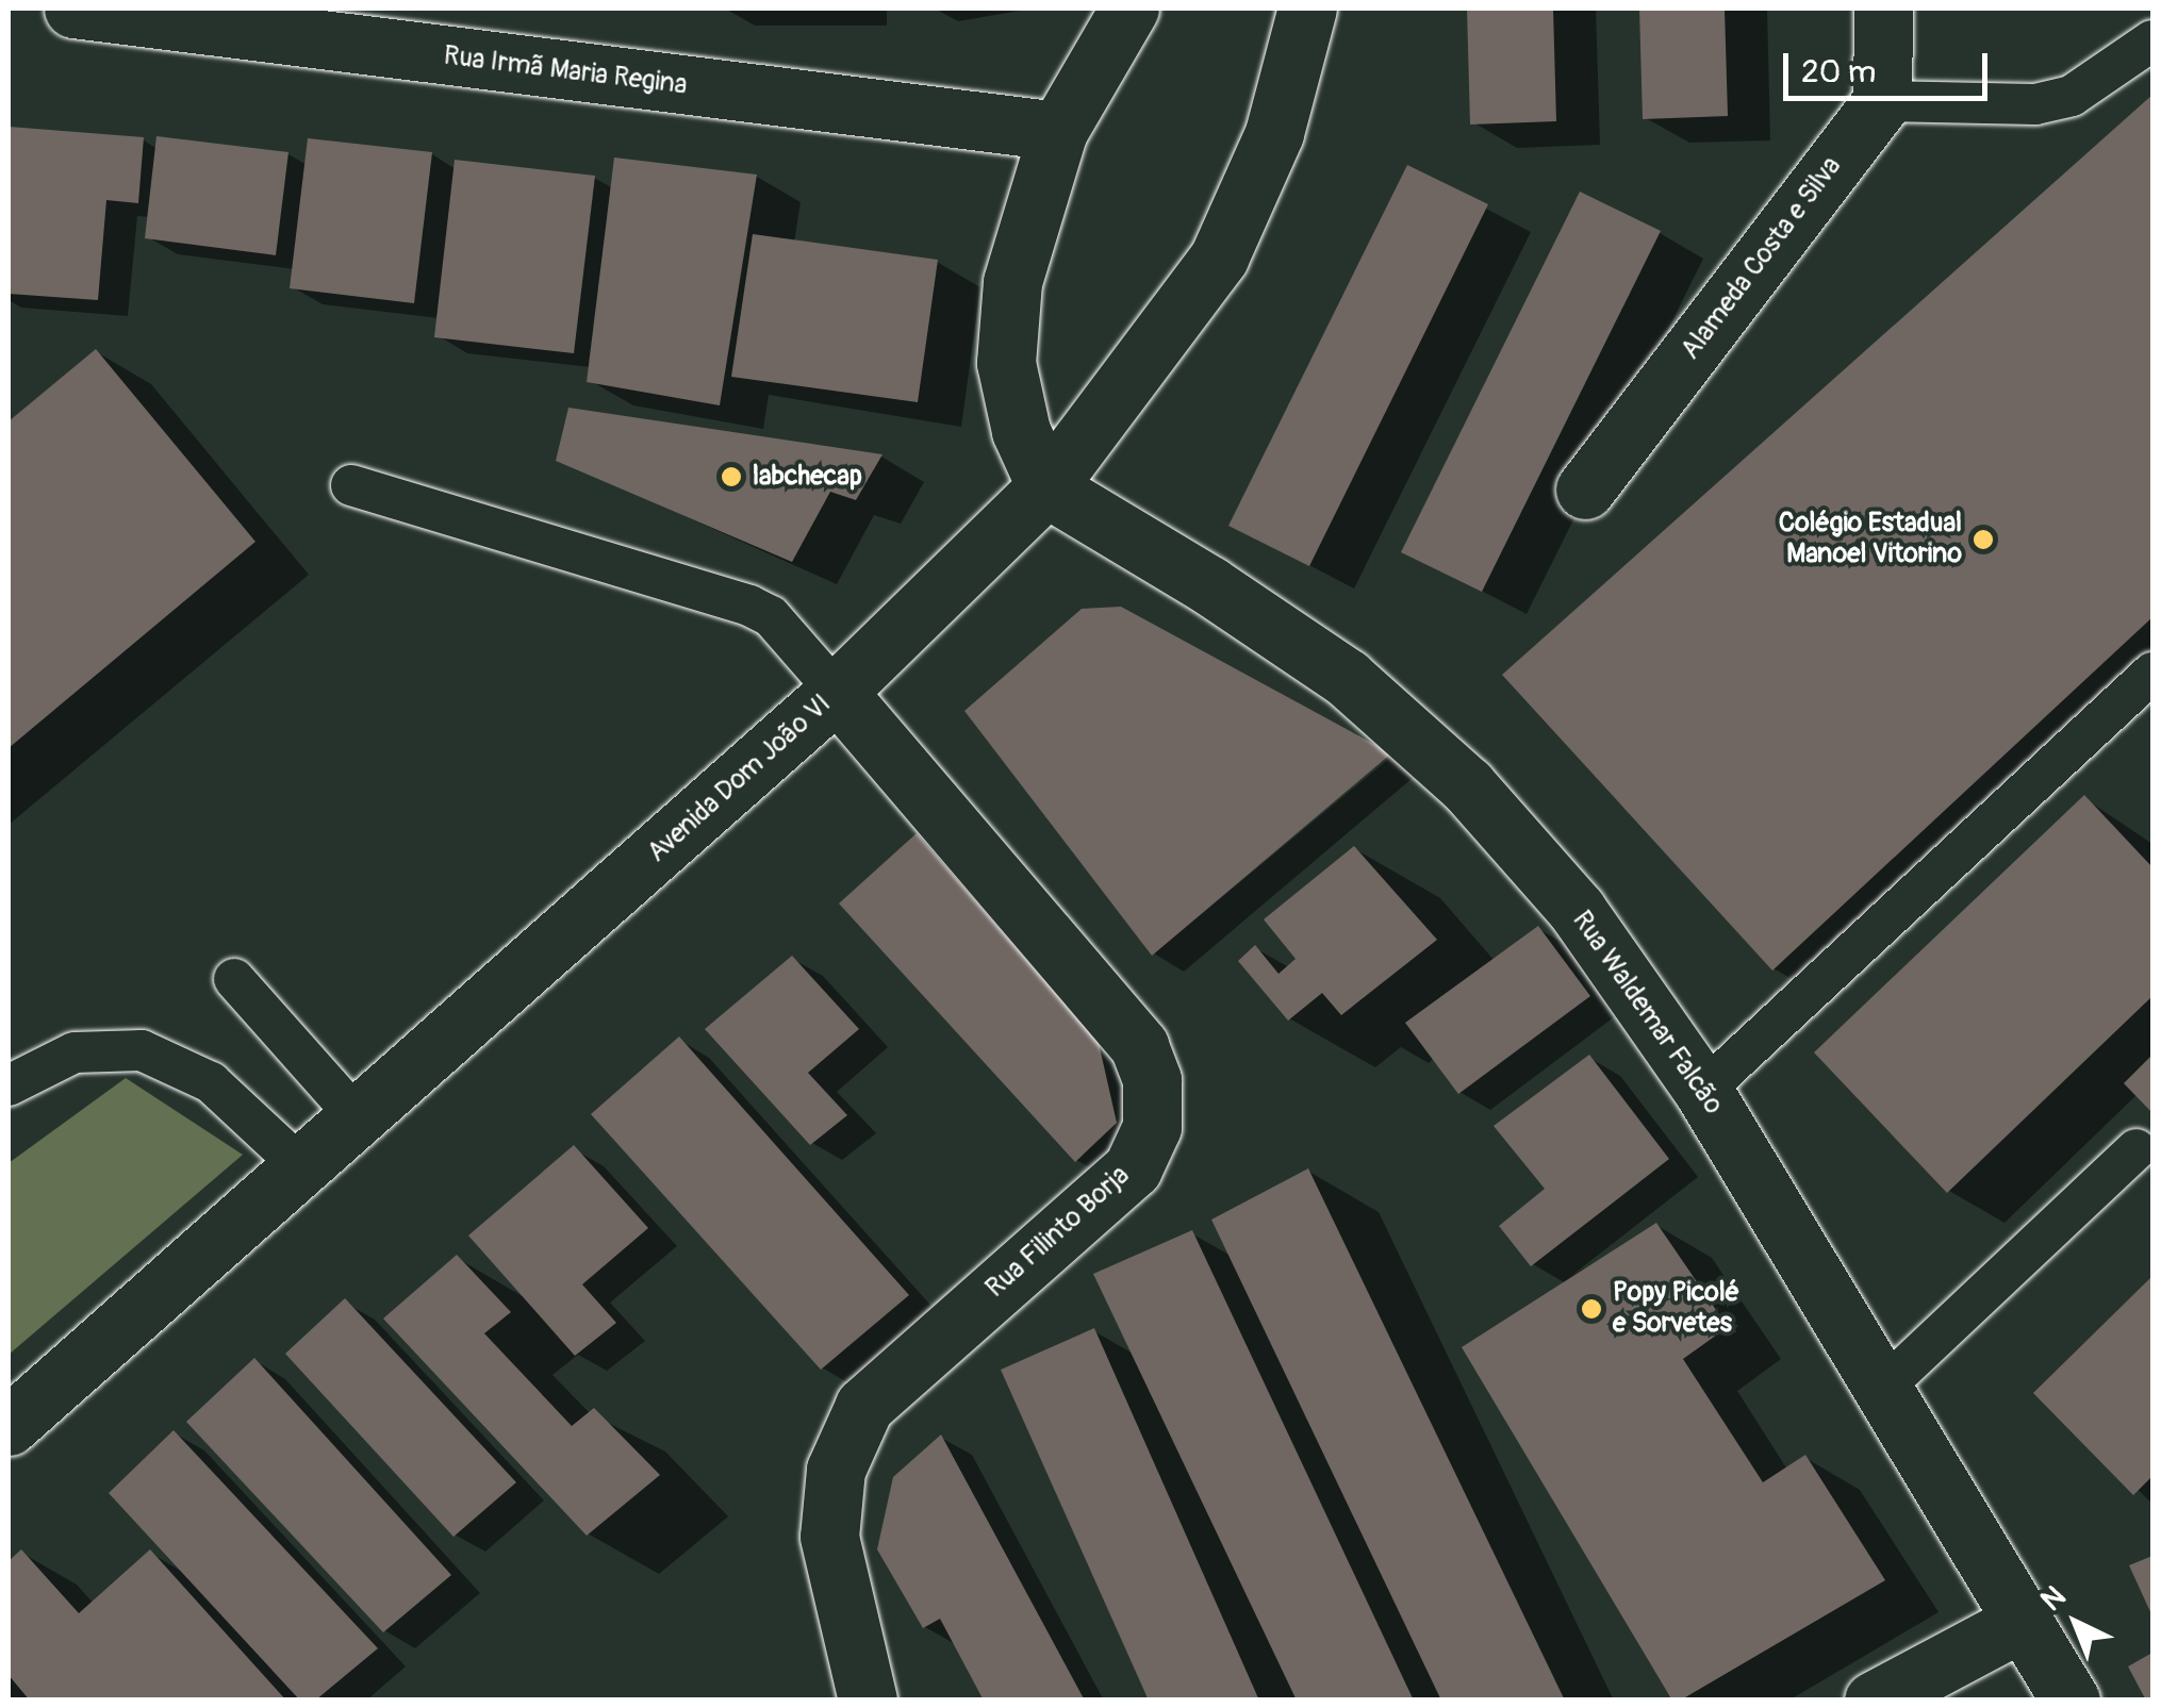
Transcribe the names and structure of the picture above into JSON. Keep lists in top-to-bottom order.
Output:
{
  "streets": {
    "street": [
      "Rua Irmã Maria Regina",
      "Alameda Costa e Silva",
      "Avenida Dom João VI",
      "Rua Waldemar Falcão",
      "Rua Filinto Borja"
    ]
  },
  "crossings": [
    ["Avenida Dom João VI", "Rua Waldemar Falcão"],
    ["Avenida Dom João VI", "Rua Filinto Borja"]
  ],
  "places": ["labchecap", "Colégio Estadual Manoel Vitorino", "Popy Picolé e Sorvetes"],
  "scale_bar": "20 m",
  "north": "top left"
}
